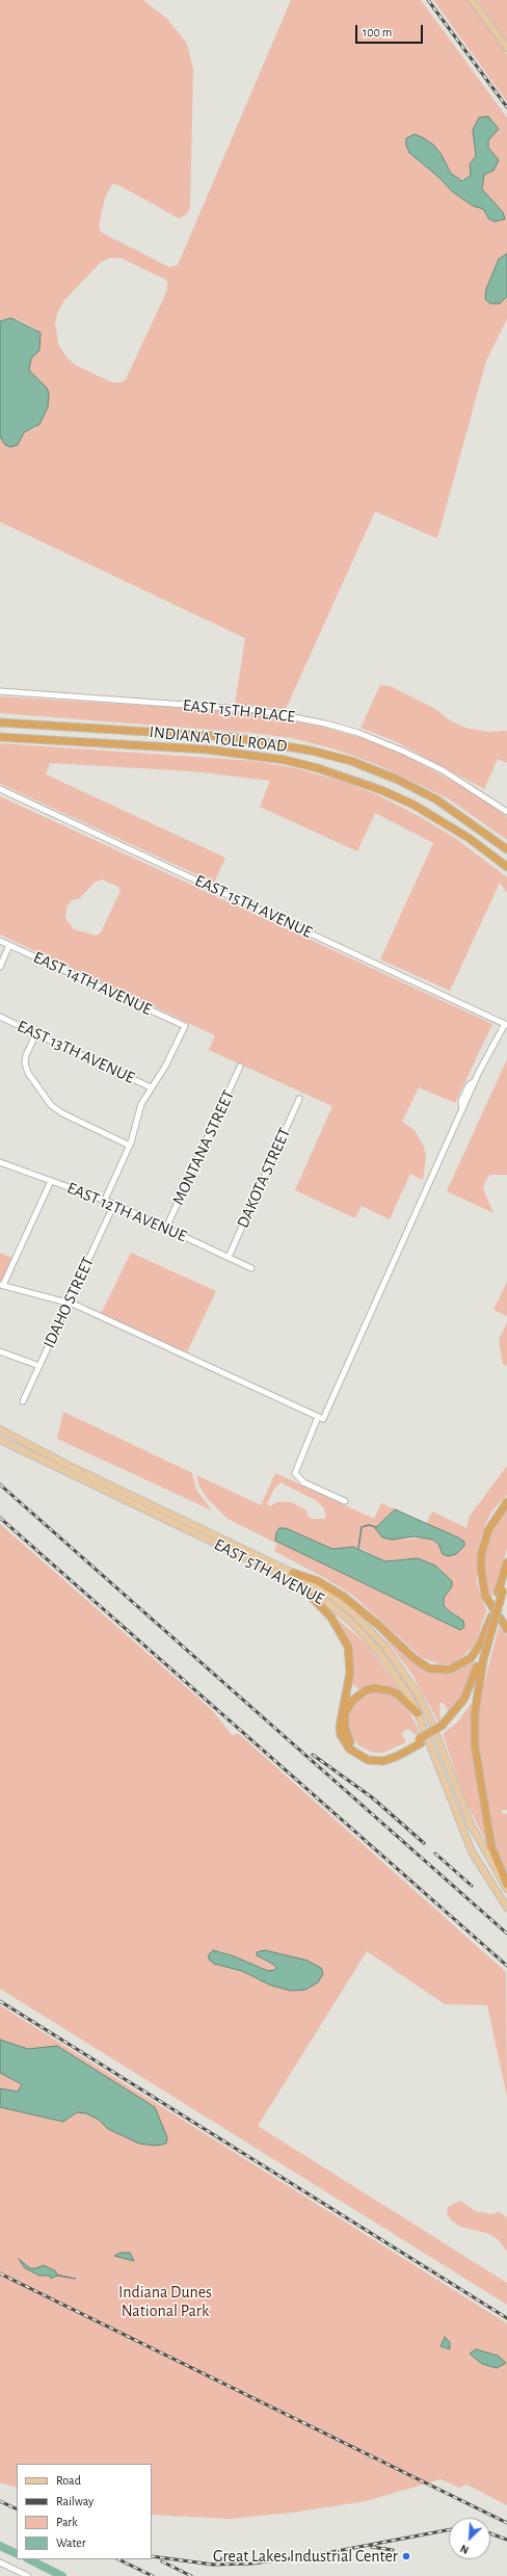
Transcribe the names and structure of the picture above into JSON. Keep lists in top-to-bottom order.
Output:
{
  "streets": {
    "highway": ["INDIANA TOLL ROAD"],
    "main road": ["EAST 5TH AVENUE"],
    "street": [
      "EAST 15TH PLACE",
      "EAST 15TH AVENUE",
      "EAST 14TH AVENUE",
      "EAST 13TH AVENUE",
      "MONTANA STREET",
      "DAKOTA STREET",
      "EAST 12TH AVENUE",
      "IDAHO STREET"
    ]
  },
  "crossings": [
    ["EAST 14TH AVENUE", "EAST 13TH AVENUE"],
    ["MONTANA STREET", "EAST 12TH AVENUE"],
    ["DAKOTA STREET", "EAST 12TH AVENUE"],
    ["EAST 12TH AVENUE", "IDAHO STREET"]
  ],
  "parks": ["Indiana Dunes National Park"],
  "places": ["Great Lakes Industrial Center"],
  "legend": [
    "Road",
    "Railway",
    "Park",
    "Water"
  ],
  "scale_bar": "100 m",
  "north": "bottom left"
}
